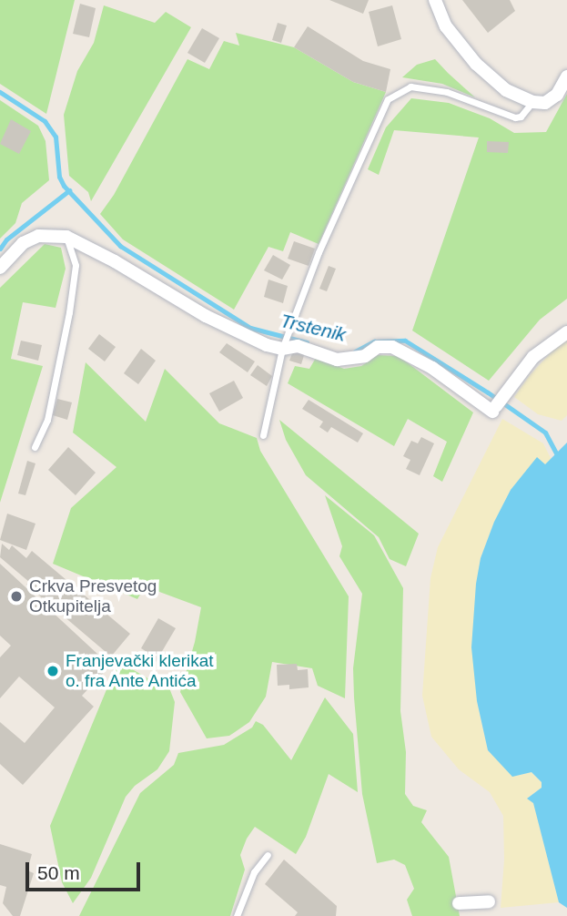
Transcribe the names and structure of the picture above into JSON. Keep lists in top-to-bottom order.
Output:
{
  "water": ["Trstenik"],
  "places": ["Crkva Presvetog Otkupitelja", "Franjevački klerikat o. fra Ante Antića"],
  "scale_bar": "50 m"
}
